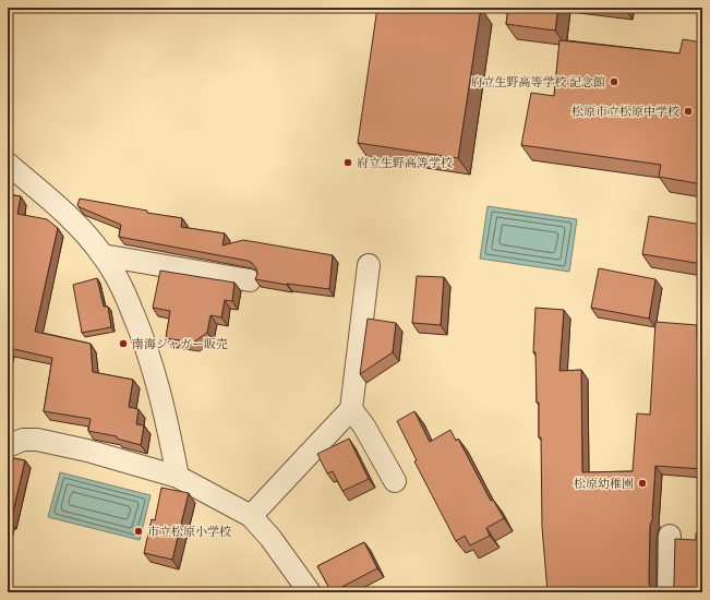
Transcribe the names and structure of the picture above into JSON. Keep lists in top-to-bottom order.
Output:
{
  "places": [
    "府立生野高等学校 記念館",
    "松原市立松原中学校",
    "府立生野高等学校",
    "南海ジャガー販売",
    "松原幼稚園",
    "市立松原小学校"
  ]
}
